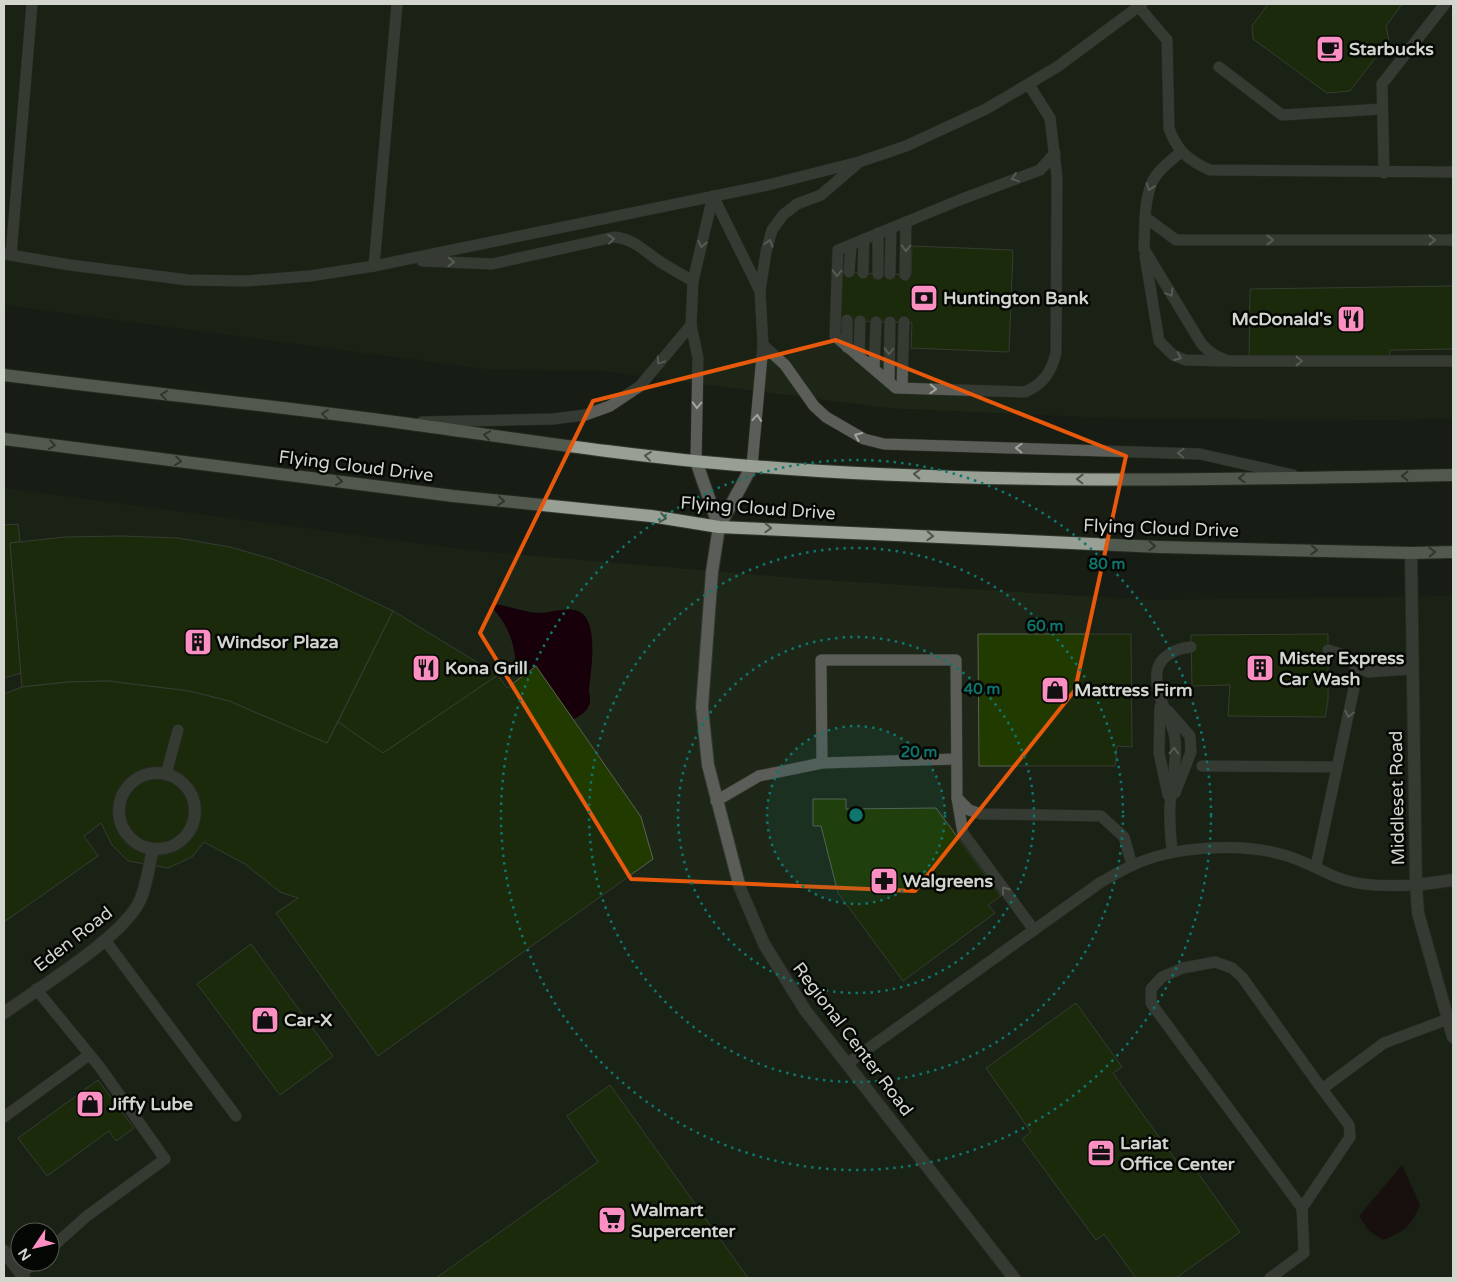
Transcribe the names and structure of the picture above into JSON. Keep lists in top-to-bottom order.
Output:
{
  "streets": {
    "main road": ["Flying Cloud Drive"],
    "street": ["Middleset Road", "Eden Road", "Regional Center Road"]
  },
  "crossings": [
    ["Flying Cloud Drive", "Middleset Road"],
    ["Flying Cloud Drive", "Regional Center Road"]
  ],
  "places": {
    "cafe": ["Starbucks"],
    "bank": ["Huntington Bank"],
    "restaurant": ["McDonald's", "Kona Grill"],
    "building": ["Windsor Plaza", "Mister Express Car Wash"],
    "shop": ["Mattress Firm", "Car-X", "Jiffy Lube"],
    "pharmacy": ["Walgreens"],
    "office": ["Lariat Office Center"],
    "supermarket": ["Walmart Supercenter"]
  },
  "north": "bottom left",
  "rings": [
    "80 m",
    "60 m",
    "40 m",
    "20 m"
  ]
}
